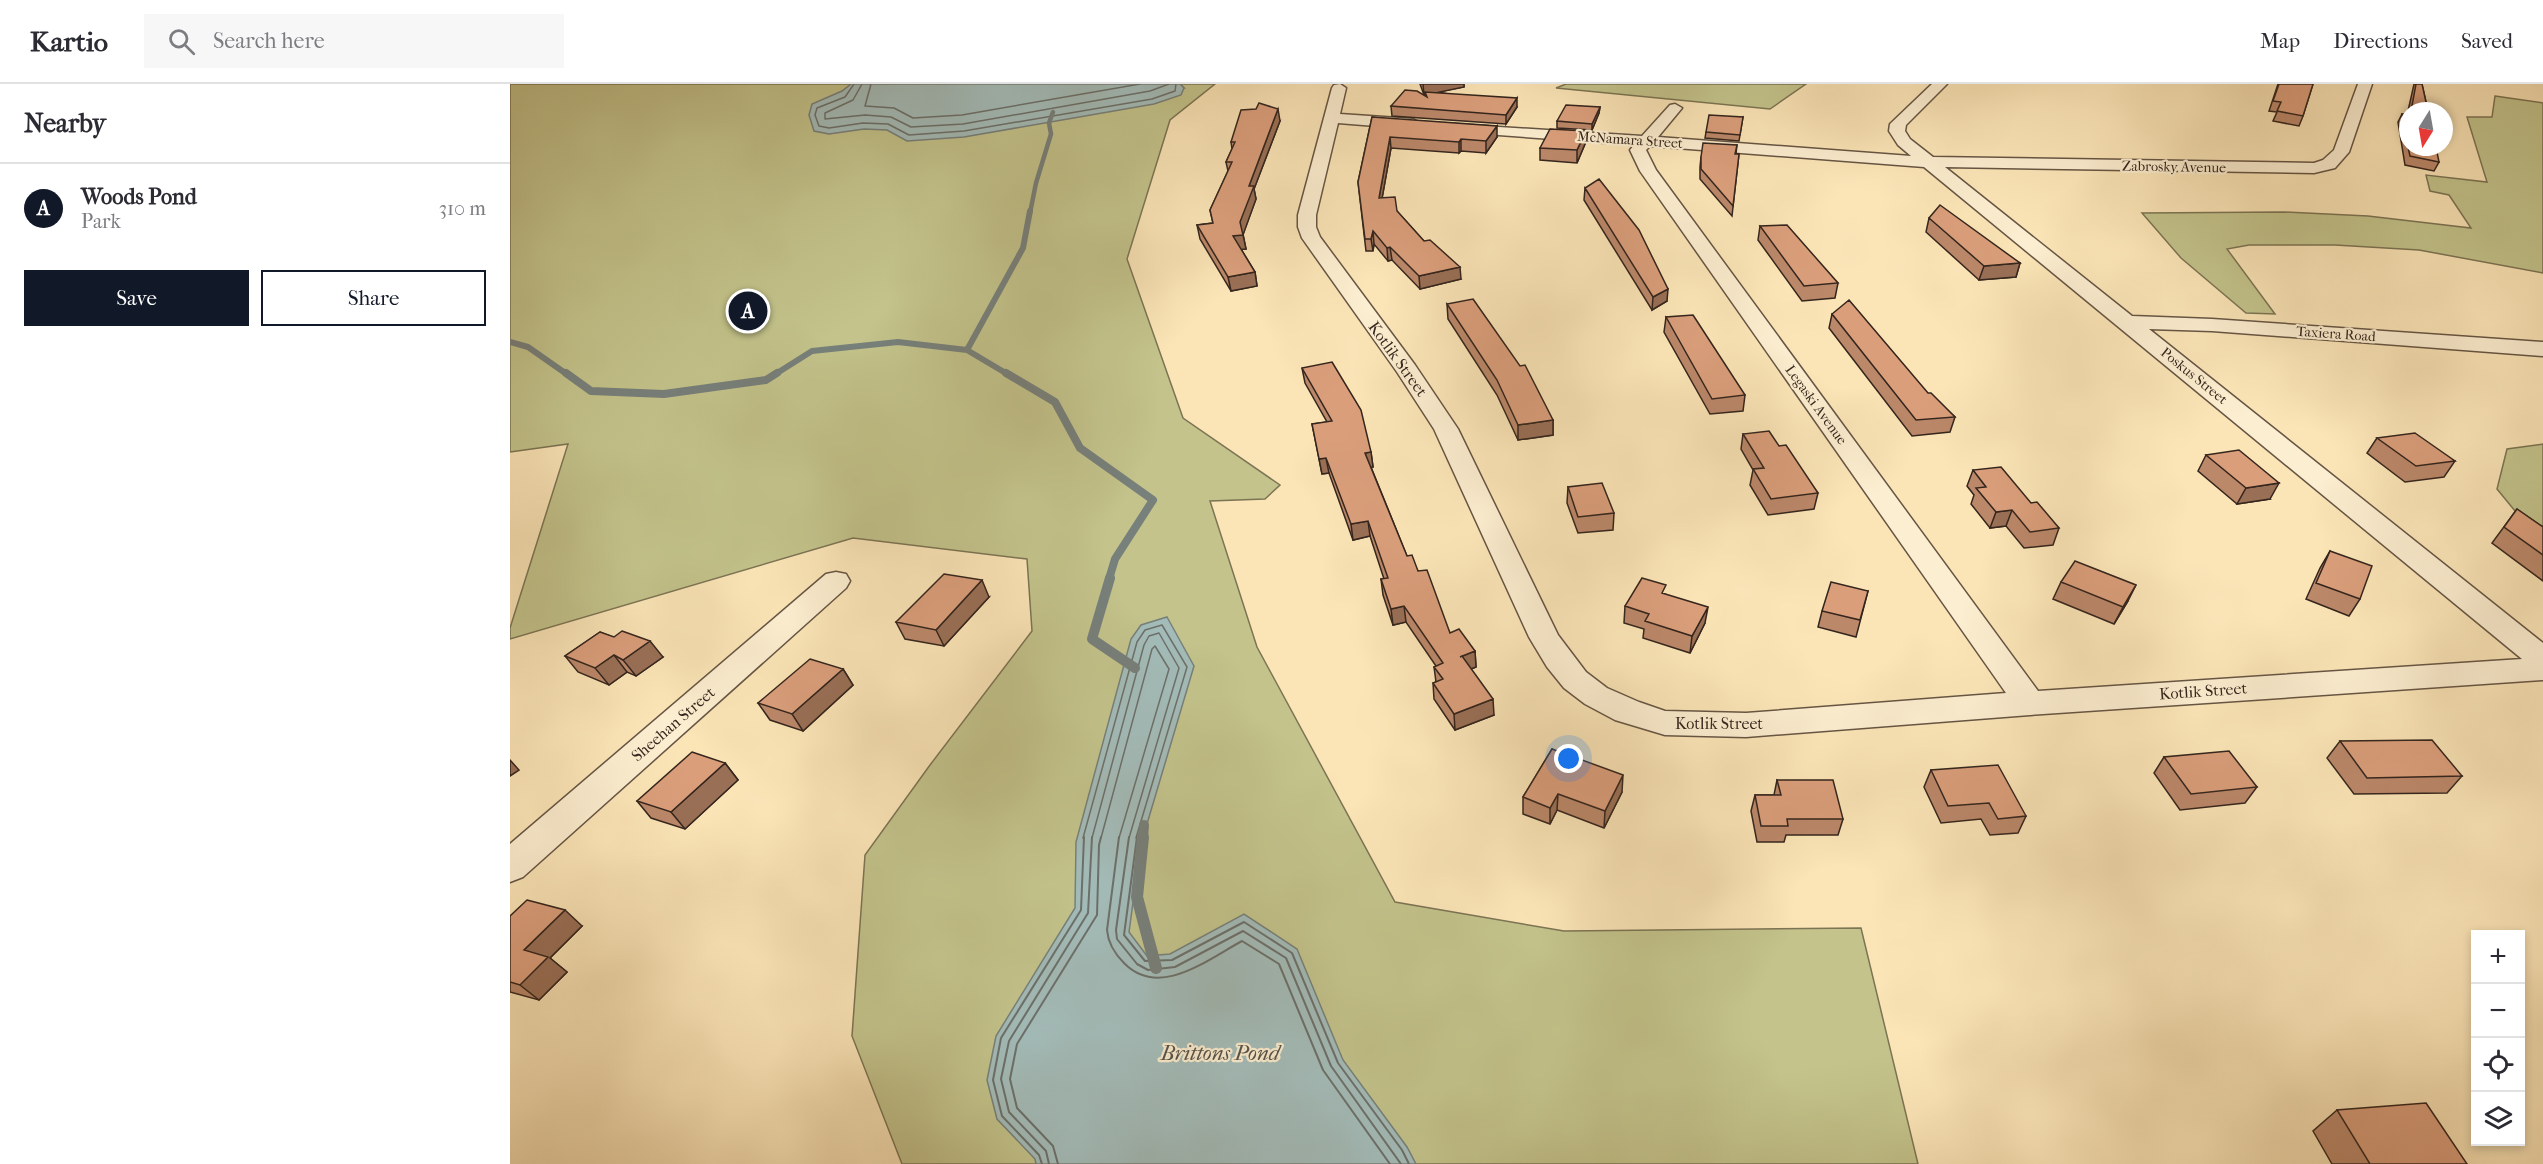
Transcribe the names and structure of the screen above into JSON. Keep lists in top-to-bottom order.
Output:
{
  "streets": {
    "street": [
      "McNamara Street",
      "Zabrosky Avenue",
      "Taxiera Road",
      "Kotlik Street",
      "Poskus Street",
      "Legaski Avenue",
      "Sheehan Street"
    ]
  },
  "crossings": [
    ["McNamara Street", "Zabrosky Avenue"],
    ["McNamara Street", "Kotlik Street"],
    ["McNamara Street", "Poskus Street"],
    ["McNamara Street", "Legaski Avenue"],
    ["Zabrosky Avenue", "Poskus Street"],
    ["Taxiera Road", "Poskus Street"],
    ["Kotlik Street", "Legaski Avenue"]
  ],
  "water": ["Brittons Pond"],
  "north": "bottom",
  "page": {
    "header": "Kartio",
    "search": "Search here",
    "nav": ["Map", "Directions", "Saved"],
    "heading": "Nearby",
    "list": [
      {
        "mark": "A",
        "name": "Woods Pond",
        "note": "Park",
        "value": "310 m"
      }
    ],
    "buttons": ["Save", "Share"],
    "pins": "A",
    "map_buttons": ["+", "−"]
  }
}
